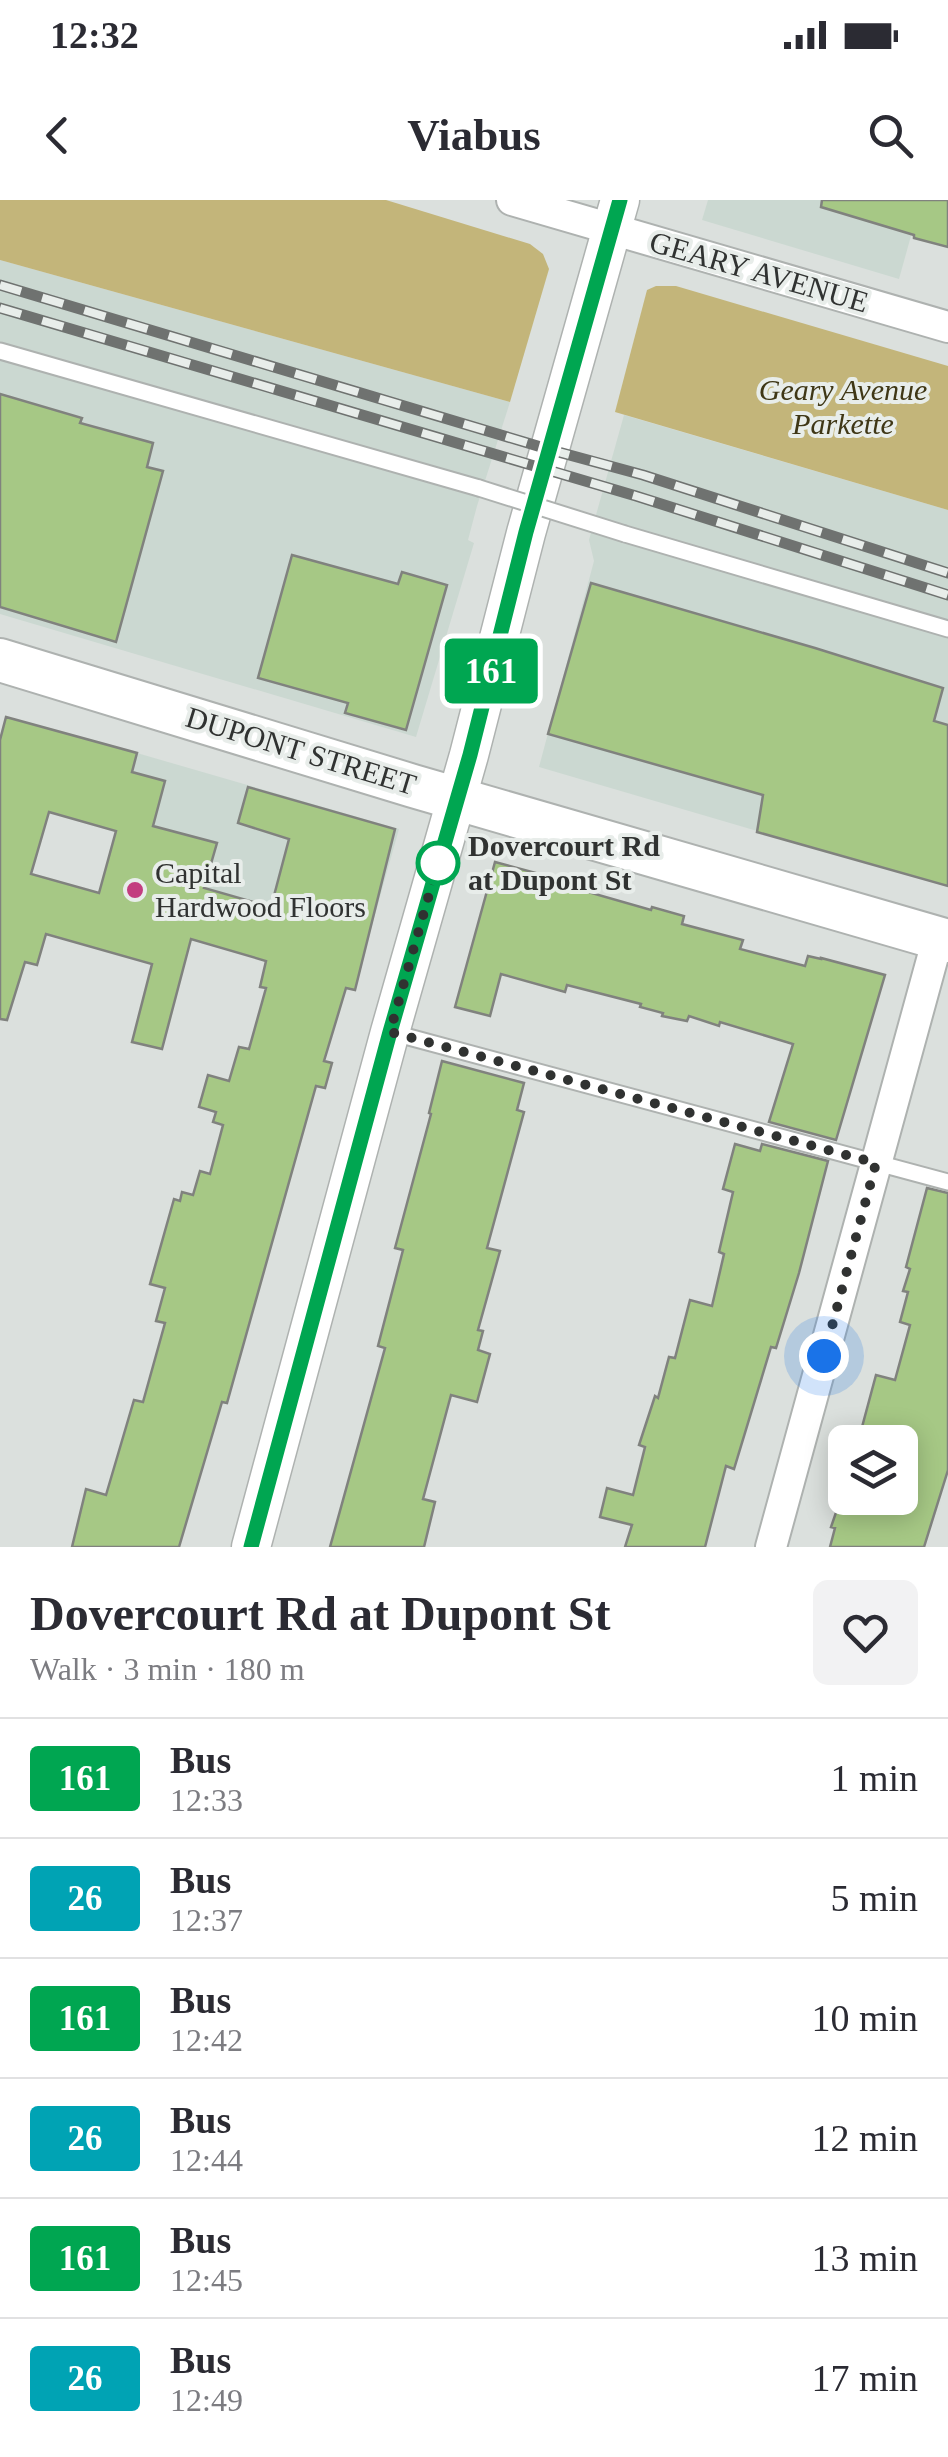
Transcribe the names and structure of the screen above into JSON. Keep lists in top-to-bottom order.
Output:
{
  "streets": {
    "main road": ["DUPONT STREET"],
    "street": ["GEARY AVENUE"]
  },
  "parks": ["Geary Avenue Parkette"],
  "places": ["Dovercourt Rd at Dupont St", "Capital Hardwood Floors"],
  "lines": ["bus line 161"],
  "page": {
    "status": "12:32",
    "header": "Viabus",
    "on_map": "161",
    "heading": ["Dovercourt Rd at Dupont St", "Walk · 3 min · 180 m"],
    "list": [
      {
        "mark": "161",
        "name": "Bus",
        "note": "12:33",
        "value": "1 min"
      },
      {
        "mark": "26",
        "name": "Bus",
        "note": "12:37",
        "value": "5 min"
      },
      {
        "mark": "161",
        "name": "Bus",
        "note": "12:42",
        "value": "10 min"
      },
      {
        "mark": "26",
        "name": "Bus",
        "note": "12:44",
        "value": "12 min"
      },
      {
        "mark": "161",
        "name": "Bus",
        "note": "12:45",
        "value": "13 min"
      },
      {
        "mark": "26",
        "name": "Bus",
        "note": "12:49",
        "value": "17 min"
      }
    ]
  }
}
